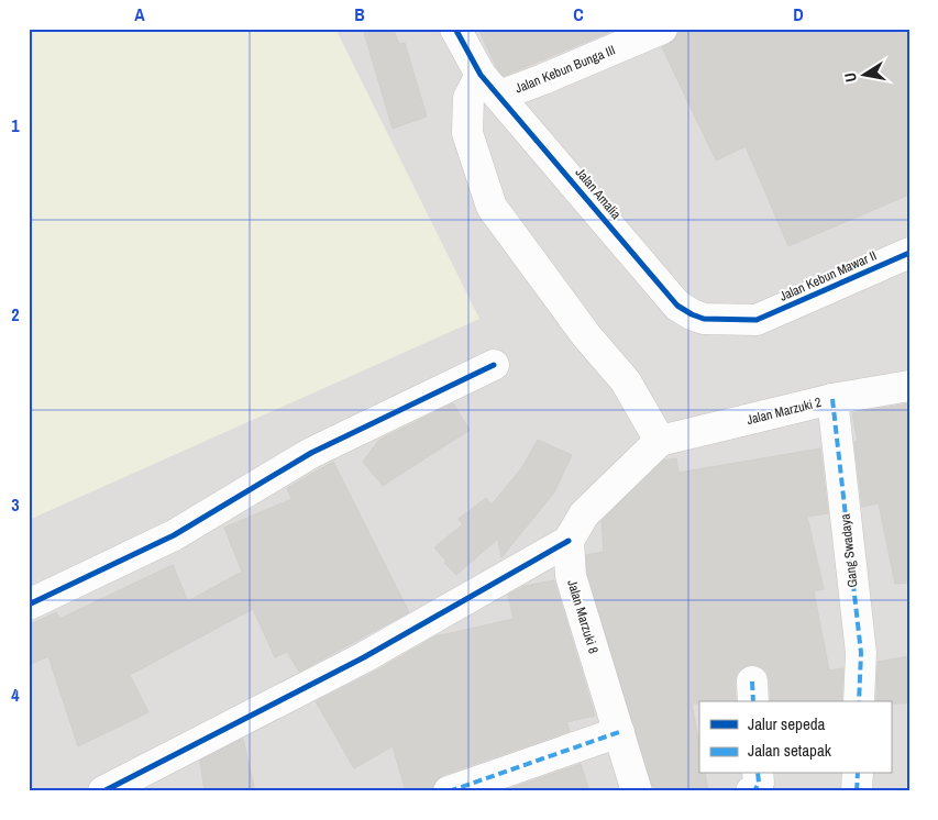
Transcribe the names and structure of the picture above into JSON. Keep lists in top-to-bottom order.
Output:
{
  "streets": {
    "street": [
      "Jalan Kebun Bunga III",
      "Jalan Amalia",
      "Jalan Kebun Mawar II",
      "Jalan Marzuki 2",
      "Gang Swadaya",
      "Jalan Marzuki 8"
    ]
  },
  "crossings": [
    ["Jalan Kebun Bunga III", "Jalan Amalia"],
    ["Jalan Amalia", "Jalan Kebun Mawar II"],
    ["Jalan Marzuki 2", "Gang Swadaya"]
  ],
  "legend": ["Jalur sepeda", "Jalan setapak"],
  "north": "left",
  "grid": {
    "columns": [
      "A",
      "B",
      "C",
      "D"
    ],
    "rows": [
      "1",
      "2",
      "3",
      "4"
    ]
  }
}
